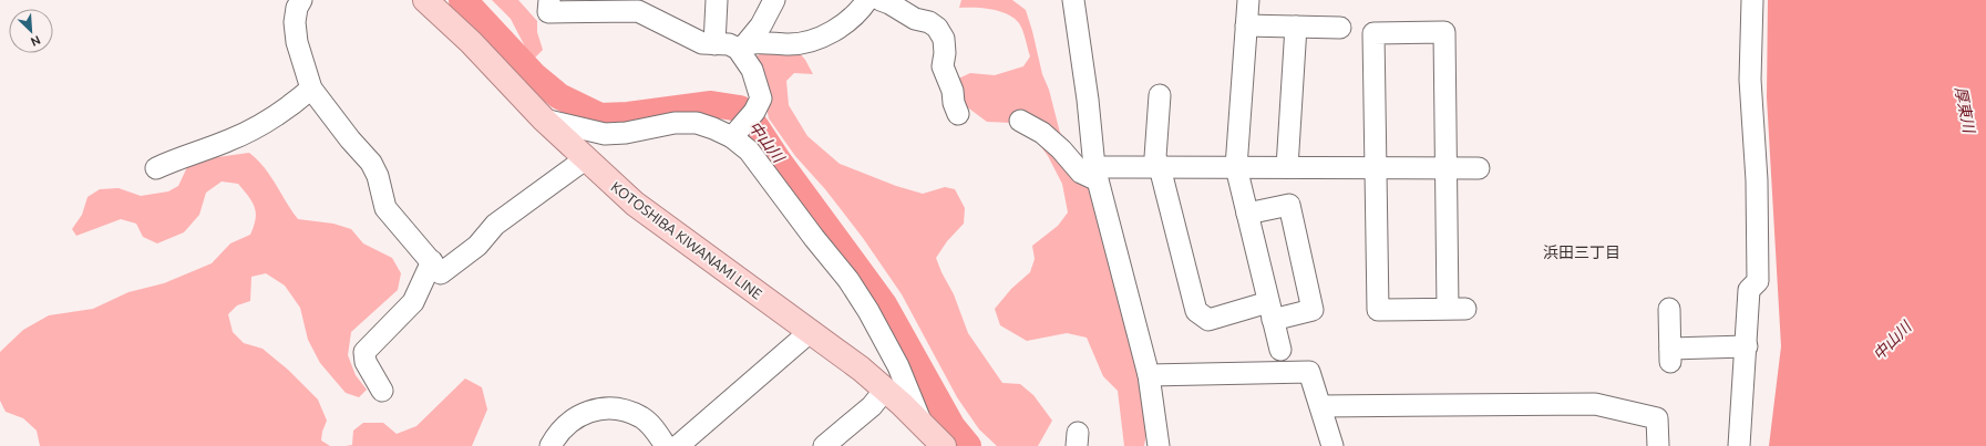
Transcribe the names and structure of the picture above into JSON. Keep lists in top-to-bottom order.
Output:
{
  "streets": {
    "main road": ["KOTOSHIBA KIWANAMI LINE"]
  },
  "districts": ["浜田三丁目"],
  "water": ["厚東川", "中山川"],
  "north": "bottom right"
}
